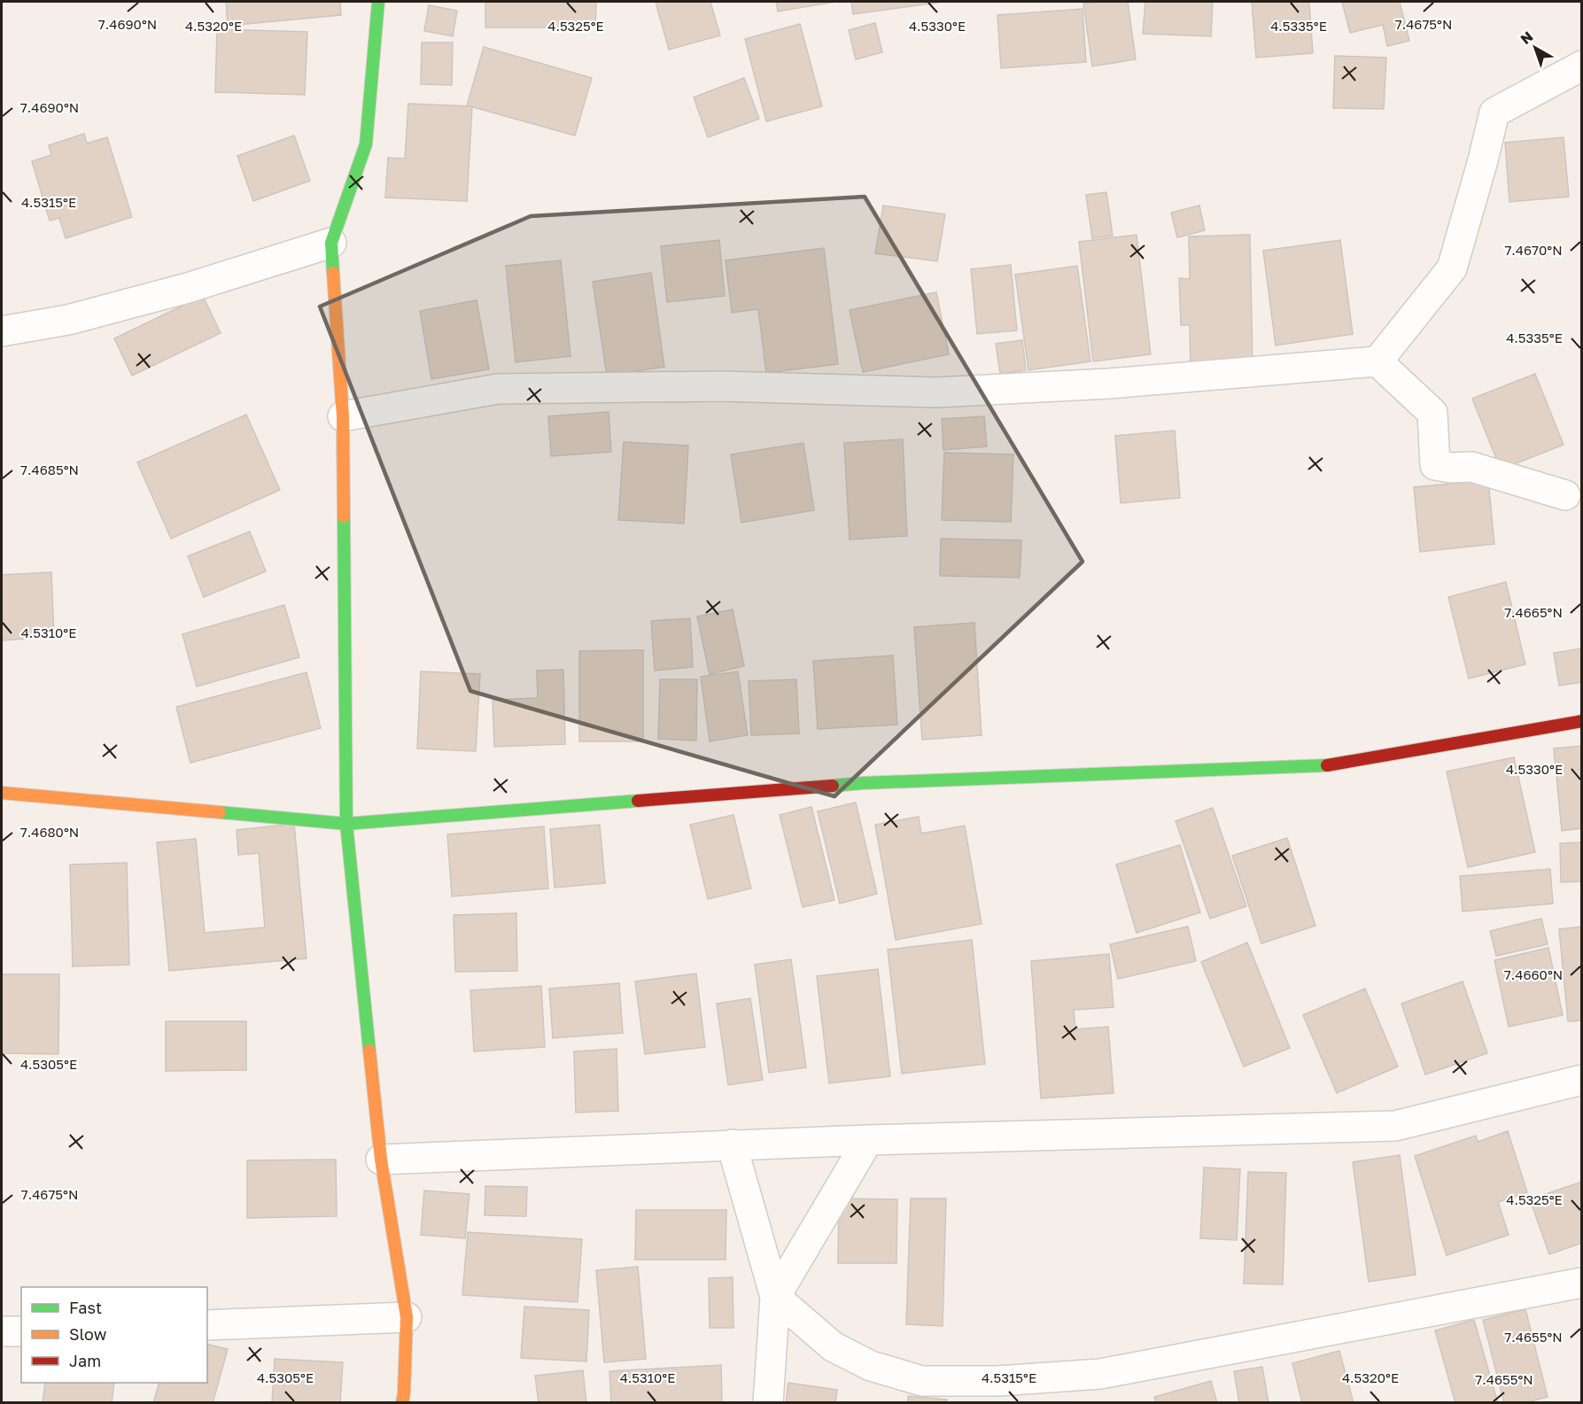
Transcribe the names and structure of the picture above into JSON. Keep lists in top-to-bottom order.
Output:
{
  "legend": ["Fast", "Slow", "Jam"],
  "north": "top left",
  "coordinates": [
    "7.4690°N",
    "7.4675°N",
    "4.5320°E",
    "4.5325°E",
    "4.5330°E",
    "4.5335°E",
    "4.5315°E",
    "7.4670°N",
    "7.4685°N",
    "7.4665°N",
    "4.5310°E",
    "7.4680°N",
    "7.4660°N",
    "4.5305°E",
    "7.4655°N"
  ]
}
